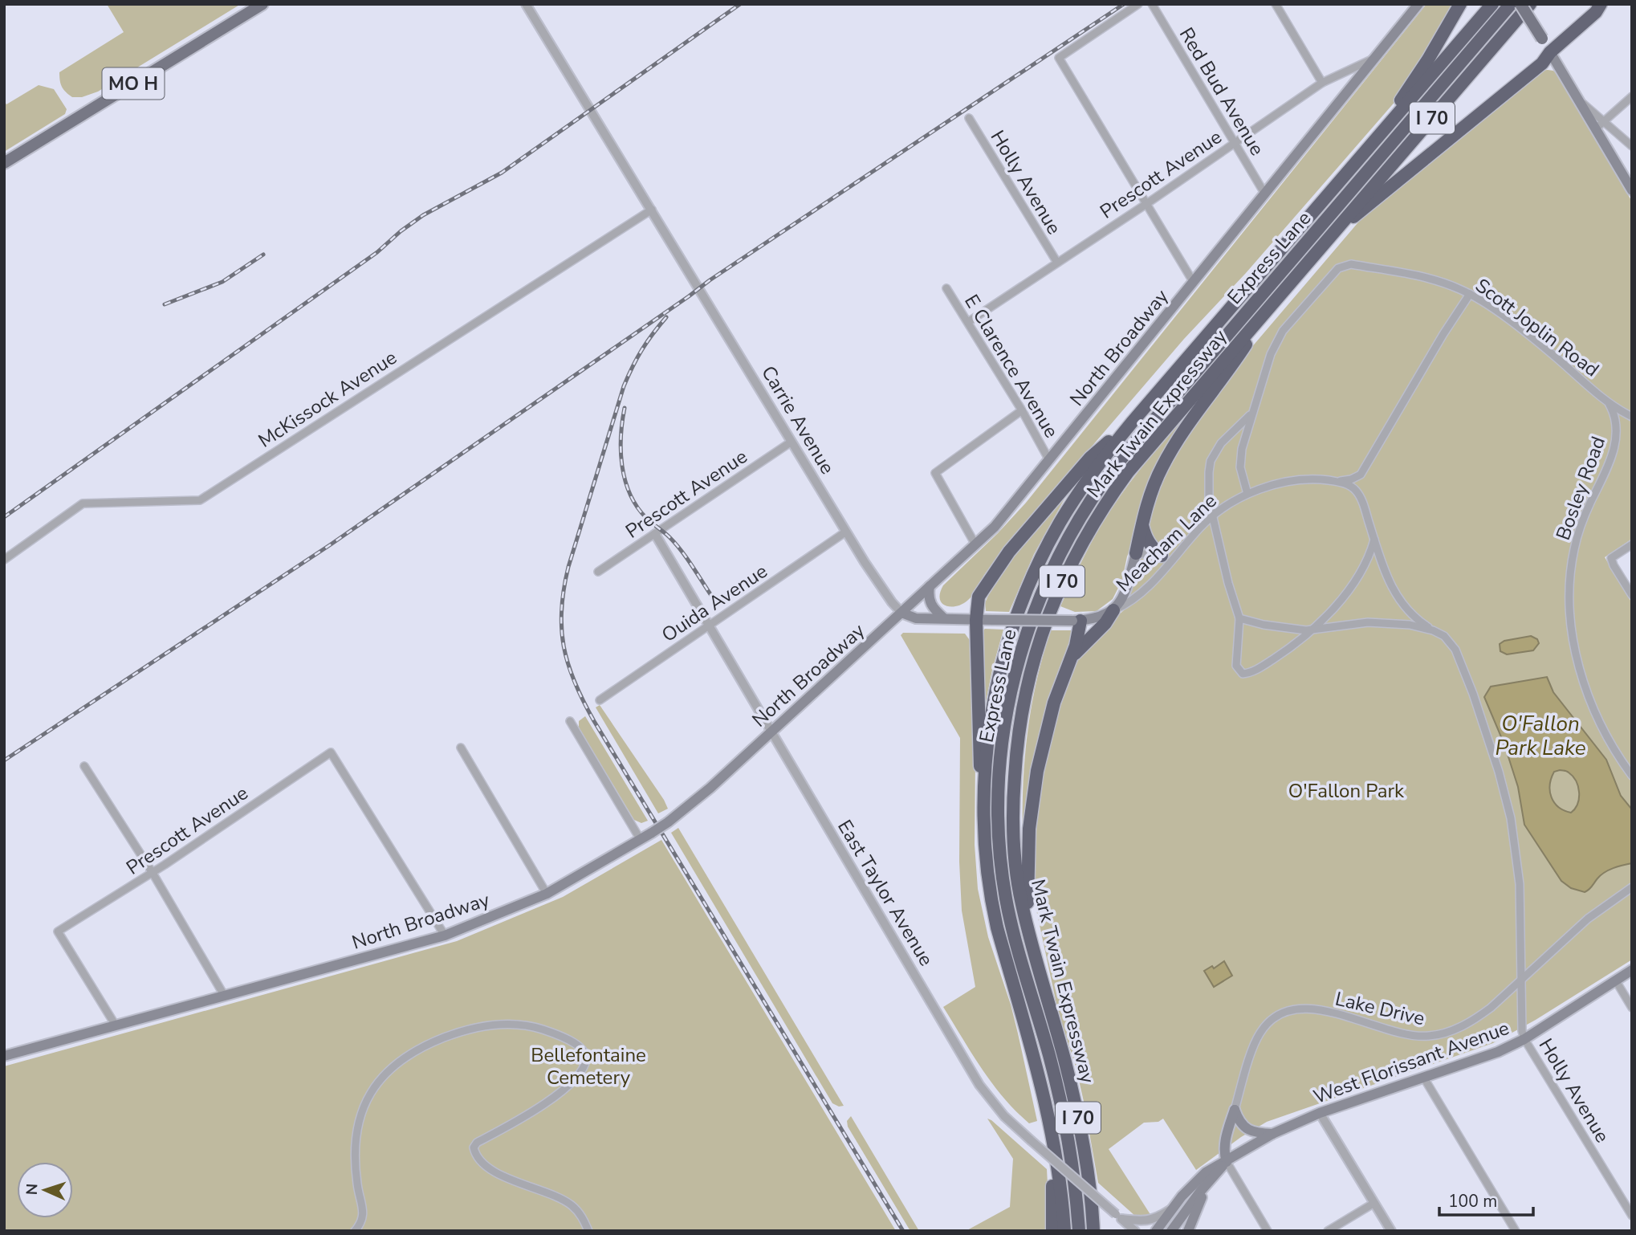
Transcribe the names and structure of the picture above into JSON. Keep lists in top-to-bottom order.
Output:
{
  "streets": {
    "highway": ["I 70", "Express Lane", "Mark Twain Expressway"],
    "main road": ["MO H", "North Broadway", "West Florissant Avenue"],
    "street": [
      "Red Bud Avenue",
      "Prescott Avenue",
      "Holly Avenue",
      "Scott Joplin Road",
      "E Clarence Avenue",
      "McKissock Avenue",
      "Carrie Avenue",
      "Bosley Road",
      "Meacham Lane",
      "Ouida Avenue",
      "East Taylor Avenue",
      "Lake Drive"
    ]
  },
  "crossings": [
    ["Red Bud Avenue", "Prescott Avenue"],
    ["Red Bud Avenue", "North Broadway"],
    ["Prescott Avenue", "Holly Avenue"],
    ["Prescott Avenue", "North Broadway"],
    ["Prescott Avenue", "E Clarence Avenue"],
    ["Prescott Avenue", "Carrie Avenue"],
    ["Prescott Avenue", "East Taylor Avenue"],
    ["Holly Avenue", "West Florissant Avenue"],
    ["Scott Joplin Road", "Bosley Road"],
    ["Scott Joplin Road", "Meacham Lane"],
    ["North Broadway", "E Clarence Avenue"],
    ["North Broadway", "Carrie Avenue"],
    ["North Broadway", "East Taylor Avenue"],
    ["McKissock Avenue", "Carrie Avenue"],
    ["Carrie Avenue", "Ouida Avenue"],
    ["Ouida Avenue", "East Taylor Avenue"]
  ],
  "water": ["O'Fallon Park Lake"],
  "parks": ["O'Fallon Park", "Bellefontaine Cemetery"],
  "scale_bar": "100 m",
  "north": "left"
}
